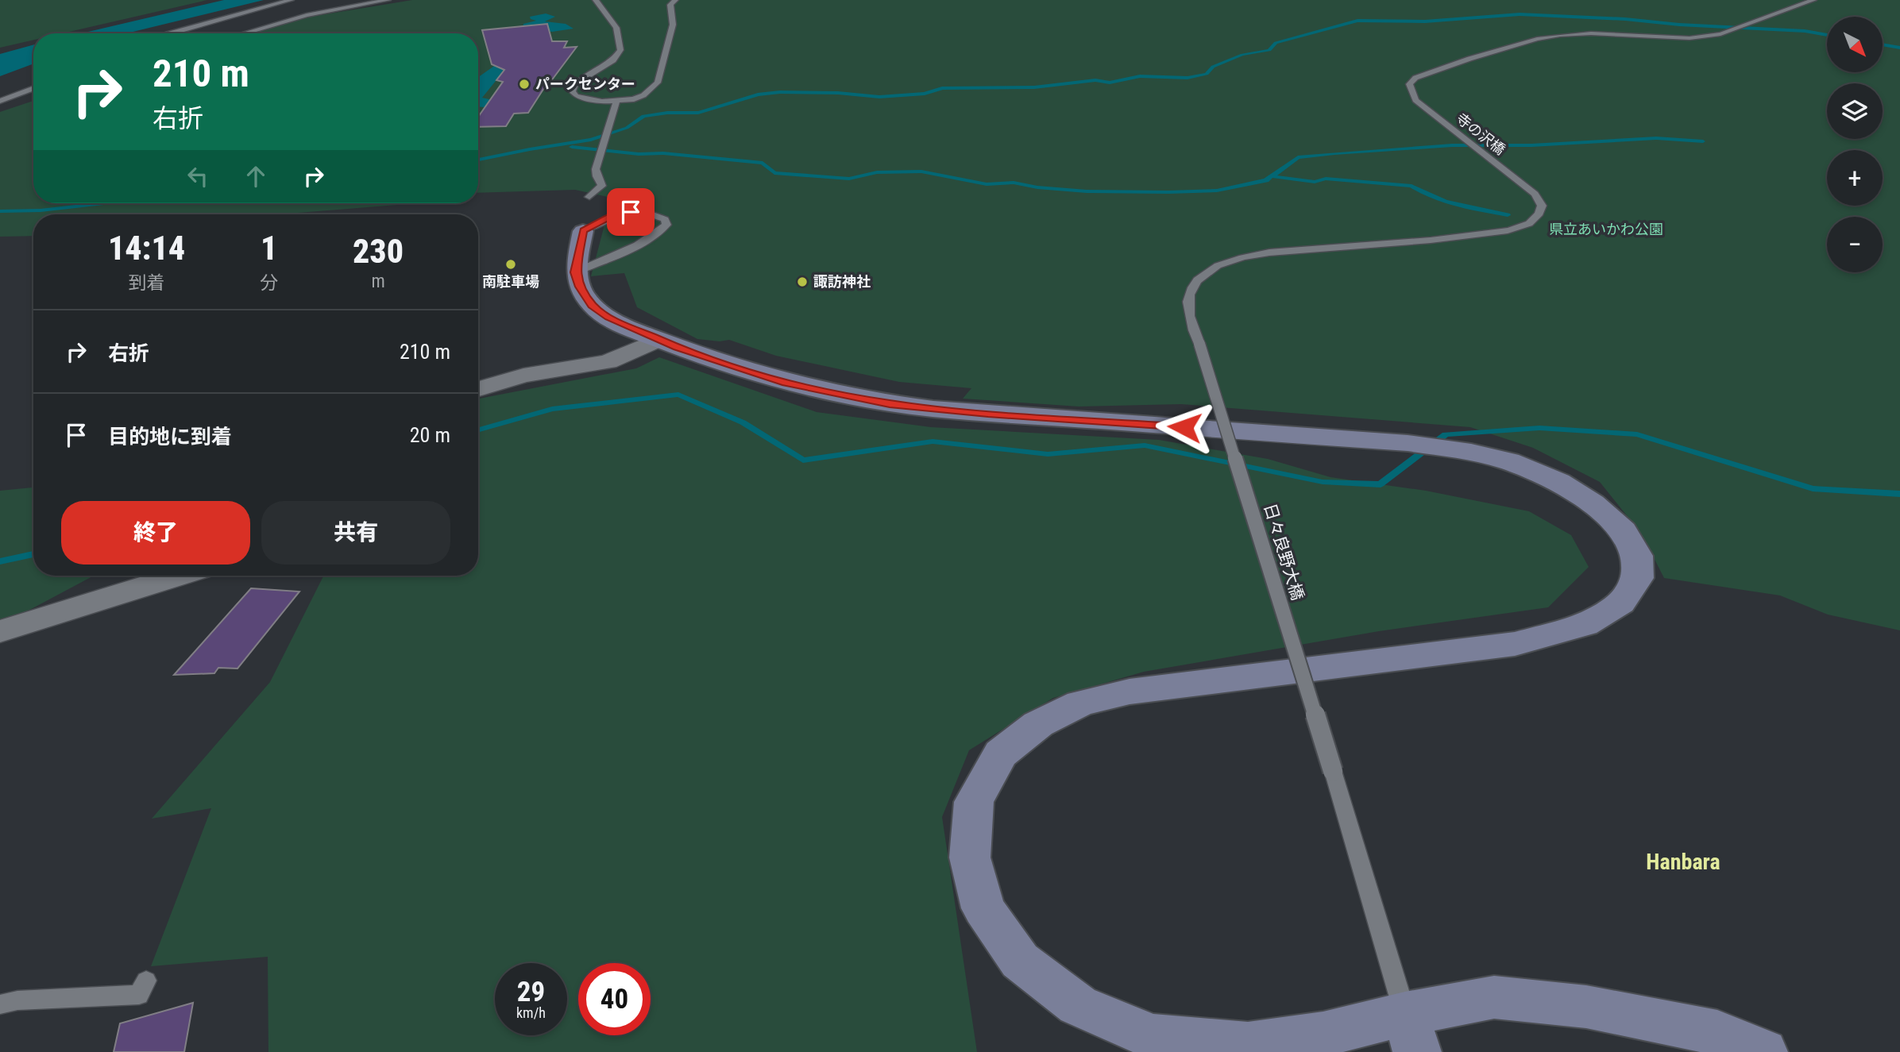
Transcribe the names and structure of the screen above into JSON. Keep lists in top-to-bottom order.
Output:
{
  "streets": {
    "lane": ["寺の沢橋", "日々良野大橋"]
  },
  "crossings": [
    ["寺の沢橋", "日々良野大橋"]
  ],
  "districts": ["Hanbara"],
  "parks": ["県立あいかわ公園"],
  "places": ["パークセンター", "南駐車場", "諏訪神社"],
  "north": "bottom right",
  "page": {
    "map_buttons": ["+", "−"],
    "turn": ["210 m", "右折"],
    "eta": [
      "14:14",
      "到着",
      "1",
      "分",
      "230",
      "m"
    ],
    "list": [
      {
        "name": "右折",
        "value": "210 m"
      },
      {
        "name": "目的地に到着",
        "value": "20 m"
      }
    ],
    "buttons": ["終了", "共有"],
    "speed": "29 km/h",
    "limit": "40"
  }
}
